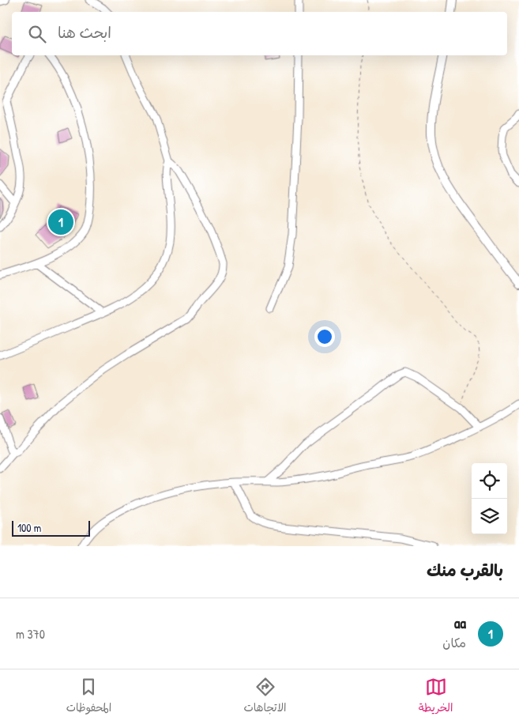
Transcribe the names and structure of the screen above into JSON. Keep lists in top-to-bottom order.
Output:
{
  "scale_bar": "100 m",
  "page": {
    "search": "ابحث هنا",
    "pins": "1",
    "scale": "100 m",
    "heading": "بالقرب منك",
    "list": [
      {
        "mark": "1",
        "name": "aa",
        "note": "مكان",
        "value": "370 m"
      }
    ],
    "nav": ["الخريطة", "الاتجاهات", "المحفوظات"]
  }
}
